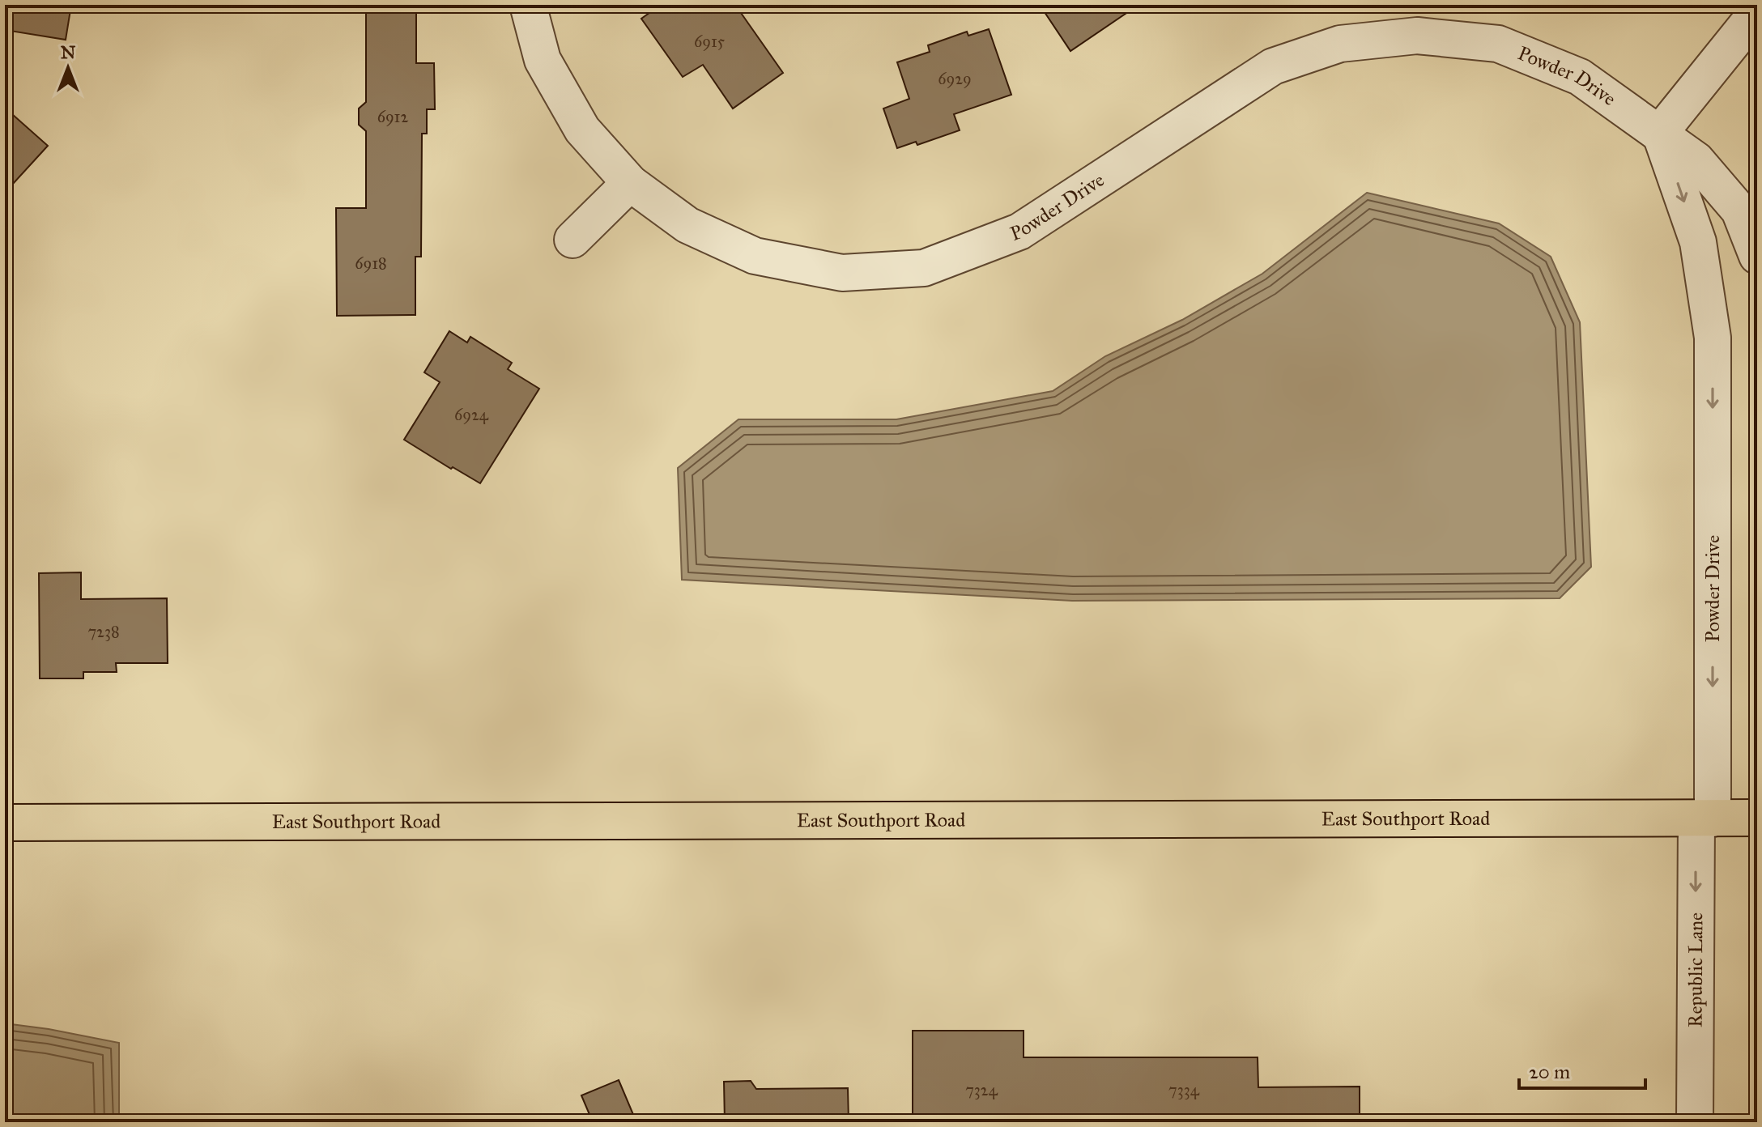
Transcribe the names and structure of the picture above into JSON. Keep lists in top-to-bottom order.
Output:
{
  "streets": {
    "main road": ["East Southport Road"],
    "street": ["Powder Drive", "Republic Lane"]
  },
  "crossings": [
    ["Powder Drive", "East Southport Road"],
    ["Powder Drive", "Republic Lane"],
    ["East Southport Road", "Republic Lane"]
  ],
  "one_way": ["Republic Lane"],
  "house_numbers": [
    "6915",
    "6929",
    "6912",
    "6918",
    "6924",
    "7238",
    "7324",
    "7334"
  ],
  "scale_bar": "20 m",
  "north": "top"
}
